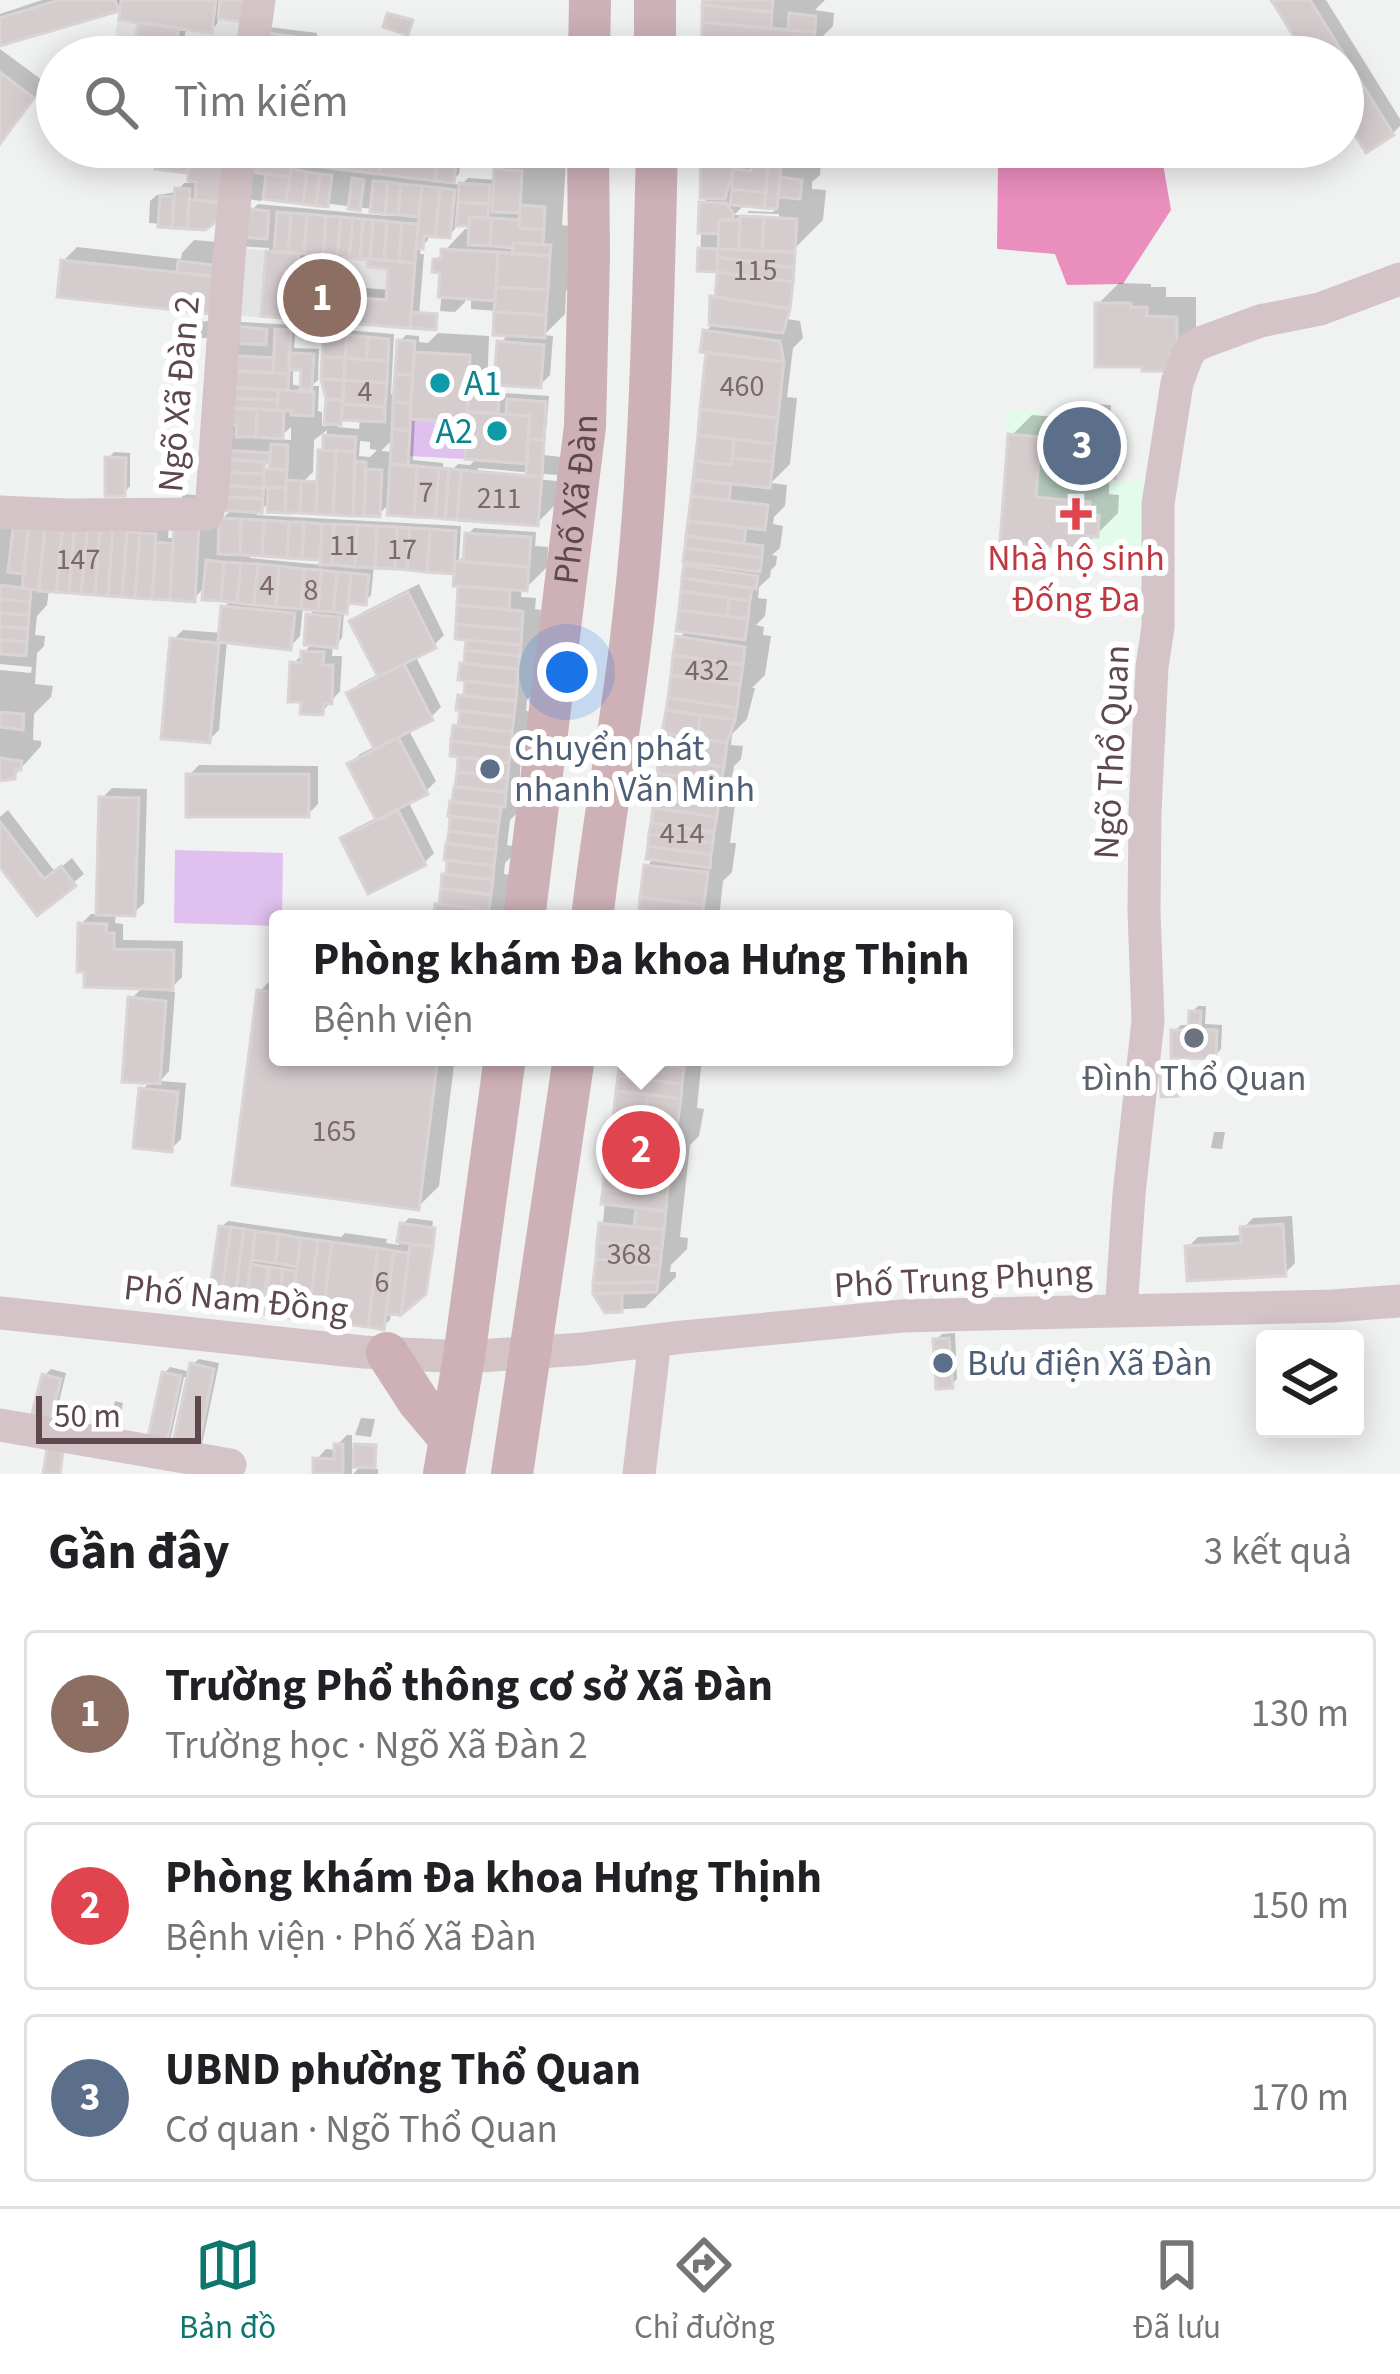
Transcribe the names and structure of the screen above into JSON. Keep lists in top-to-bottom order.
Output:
{
  "streets": {
    "main road": ["Phố Xã Đàn"],
    "street": [
      "Ngõ Xã Đàn 2",
      "Ngõ Thổ Quan",
      "Phố Trung Phụng",
      "Phố Nam Đồng"
    ]
  },
  "crossings": [
    ["Ngõ Thổ Quan", "Phố Trung Phụng"],
    ["Phố Trung Phụng", "Phố Nam Đồng"]
  ],
  "places": {
    "other": [
      "A1",
      "A2",
      "Chuyển phát nhanh Văn Minh",
      "Đình Thổ Quan",
      "Bưu điện Xã Đàn"
    ],
    "health": ["Nhà hộ sinh Đống Đa"]
  },
  "house_numbers": [
    "115",
    "460",
    "4",
    "7",
    "211",
    "11",
    "17",
    "147",
    "4",
    "8",
    "432",
    "414",
    "165",
    "368",
    "6"
  ],
  "scale_bar": "50 m",
  "page": {
    "search": "Tìm kiếm",
    "pins": ["1", "3", "2"],
    "popup": ["Phòng khám Đa khoa Hưng Thịnh", "Bệnh viện"],
    "scale": "50 m",
    "heading": ["Gần đây", "3 kết quả"],
    "list": [
      {
        "mark": "1",
        "name": "Trường Phổ thông cơ sở Xã Đàn",
        "note": "Trường học · Ngõ Xã Đàn 2",
        "value": "130 m"
      },
      {
        "mark": "2",
        "name": "Phòng khám Đa khoa Hưng Thịnh",
        "note": "Bệnh viện · Phố Xã Đàn",
        "value": "150 m"
      },
      {
        "mark": "3",
        "name": "UBND phường Thổ Quan",
        "note": "Cơ quan · Ngõ Thổ Quan",
        "value": "170 m"
      }
    ],
    "nav": ["Bản đồ", "Chỉ đường", "Đã lưu"]
  }
}
